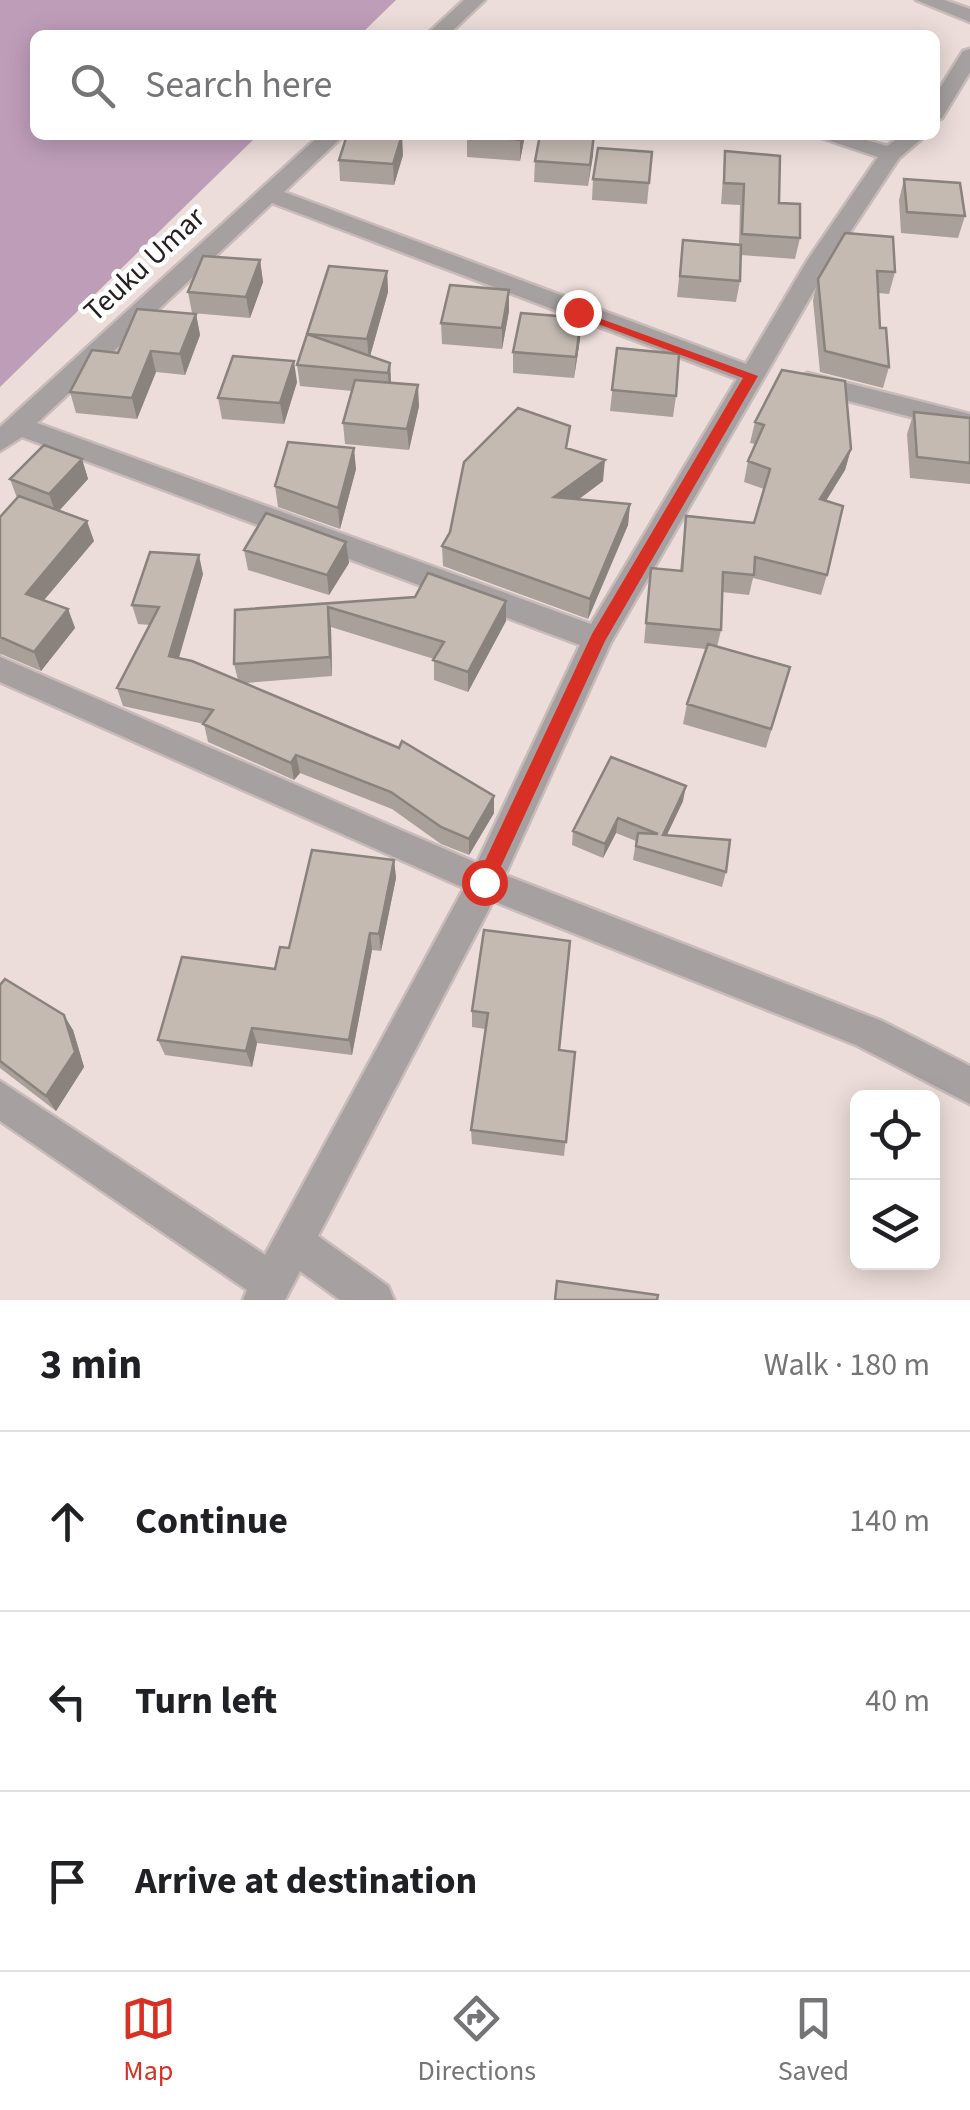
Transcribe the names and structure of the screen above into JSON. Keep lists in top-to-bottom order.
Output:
{
  "streets": {
    "street": ["Teuku Umar"]
  },
  "page": {
    "search": "Search here",
    "heading": ["3 min", "Walk · 180 m"],
    "list": [
      ["Continue", "140 m"],
      ["Turn left", "40 m"],
      "Arrive at destination"
    ],
    "nav": ["Map", "Directions", "Saved"]
  }
}
